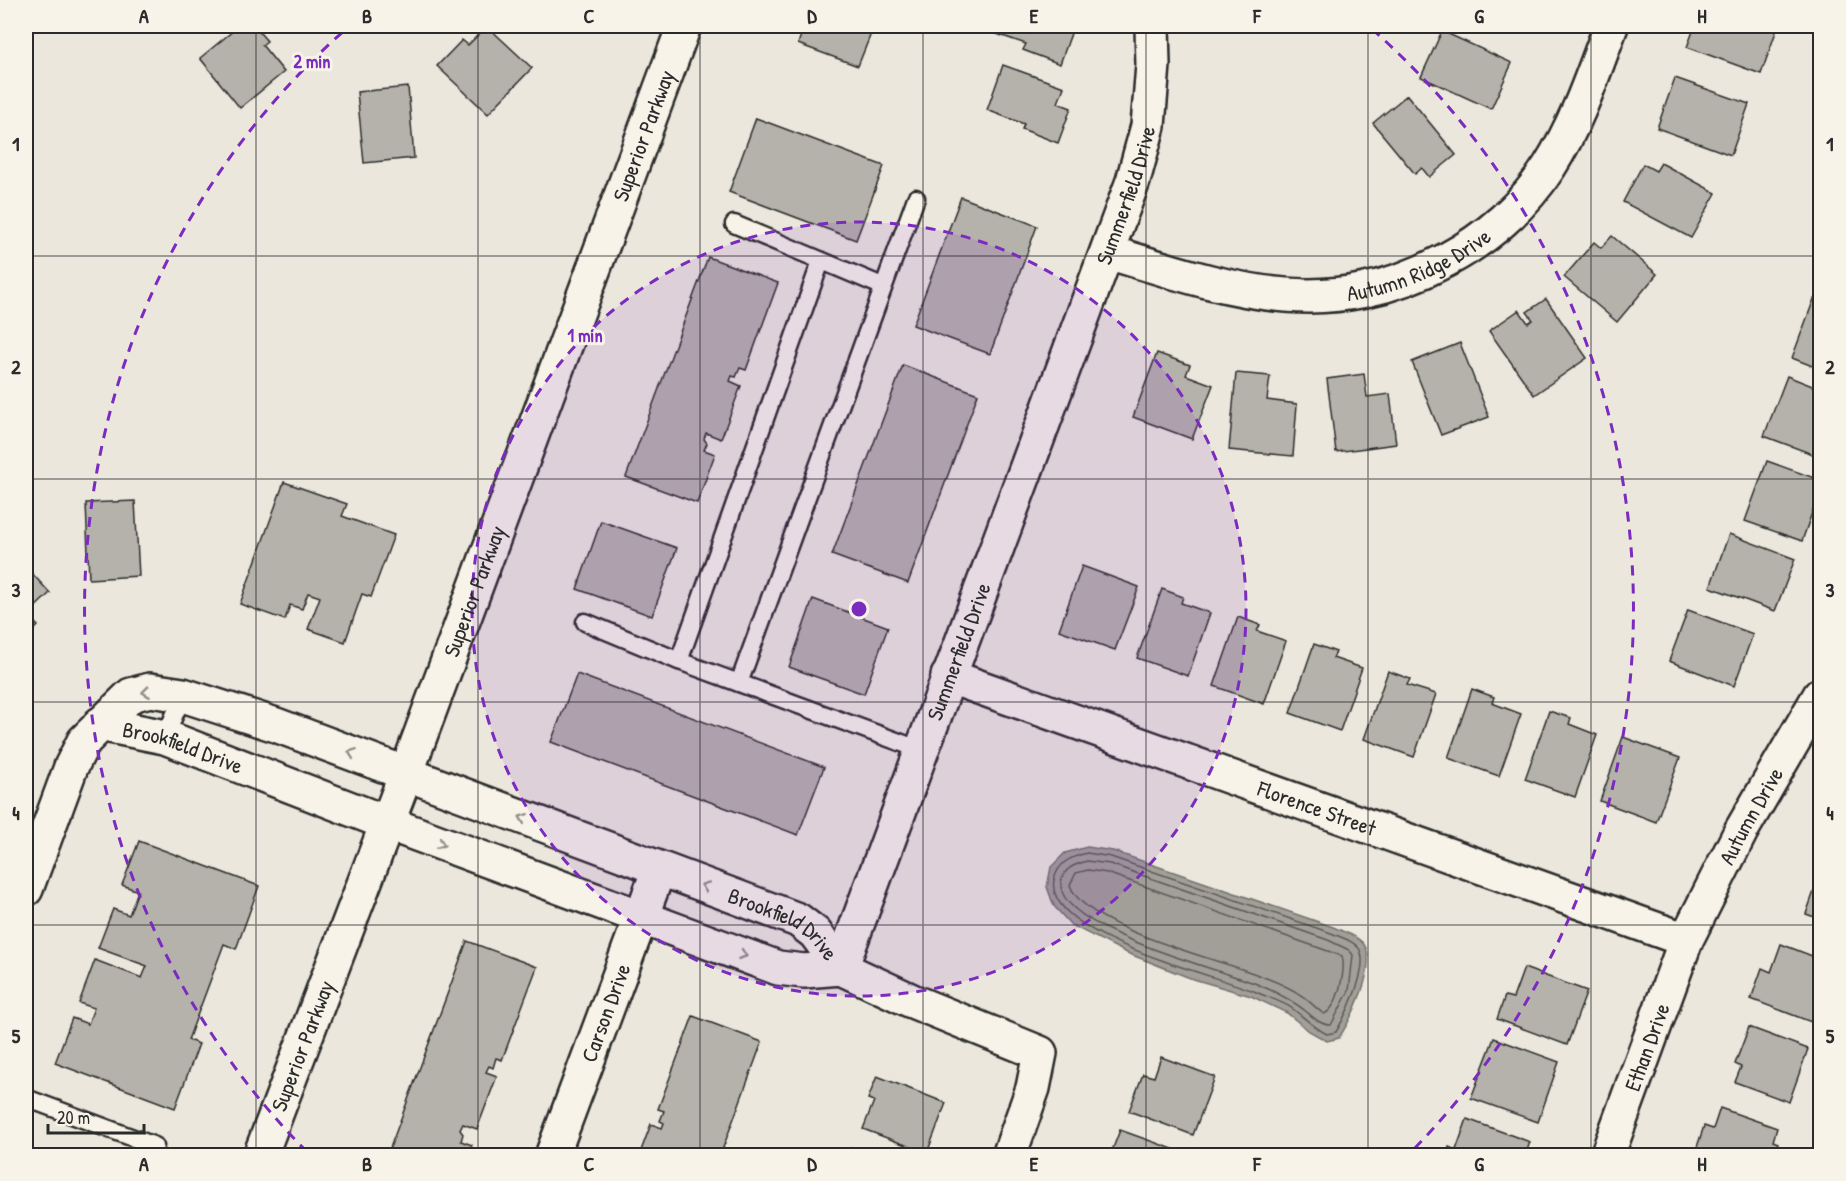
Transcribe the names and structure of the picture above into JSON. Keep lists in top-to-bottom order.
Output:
{
  "streets": {
    "street": [
      "Superior Parkway",
      "Summerfield Drive",
      "Autumn Ridge Drive",
      "Brookfield Drive",
      "Florence Street",
      "Autumn Drive",
      "Carson Drive",
      "Ethan Drive"
    ]
  },
  "crossings": [
    ["Superior Parkway", "Brookfield Drive"],
    ["Summerfield Drive", "Autumn Ridge Drive"],
    ["Summerfield Drive", "Brookfield Drive"],
    ["Summerfield Drive", "Florence Street"],
    ["Brookfield Drive", "Carson Drive"],
    ["Florence Street", "Autumn Drive"],
    ["Florence Street", "Ethan Drive"],
    ["Autumn Drive", "Ethan Drive"]
  ],
  "scale_bar": "20 m",
  "grid": {
    "columns": [
      "A",
      "B",
      "C",
      "D",
      "E",
      "F",
      "G",
      "H"
    ],
    "rows": [
      "1",
      "2",
      "3",
      "4",
      "5"
    ]
  },
  "rings": ["2 min", "1 min"]
}
